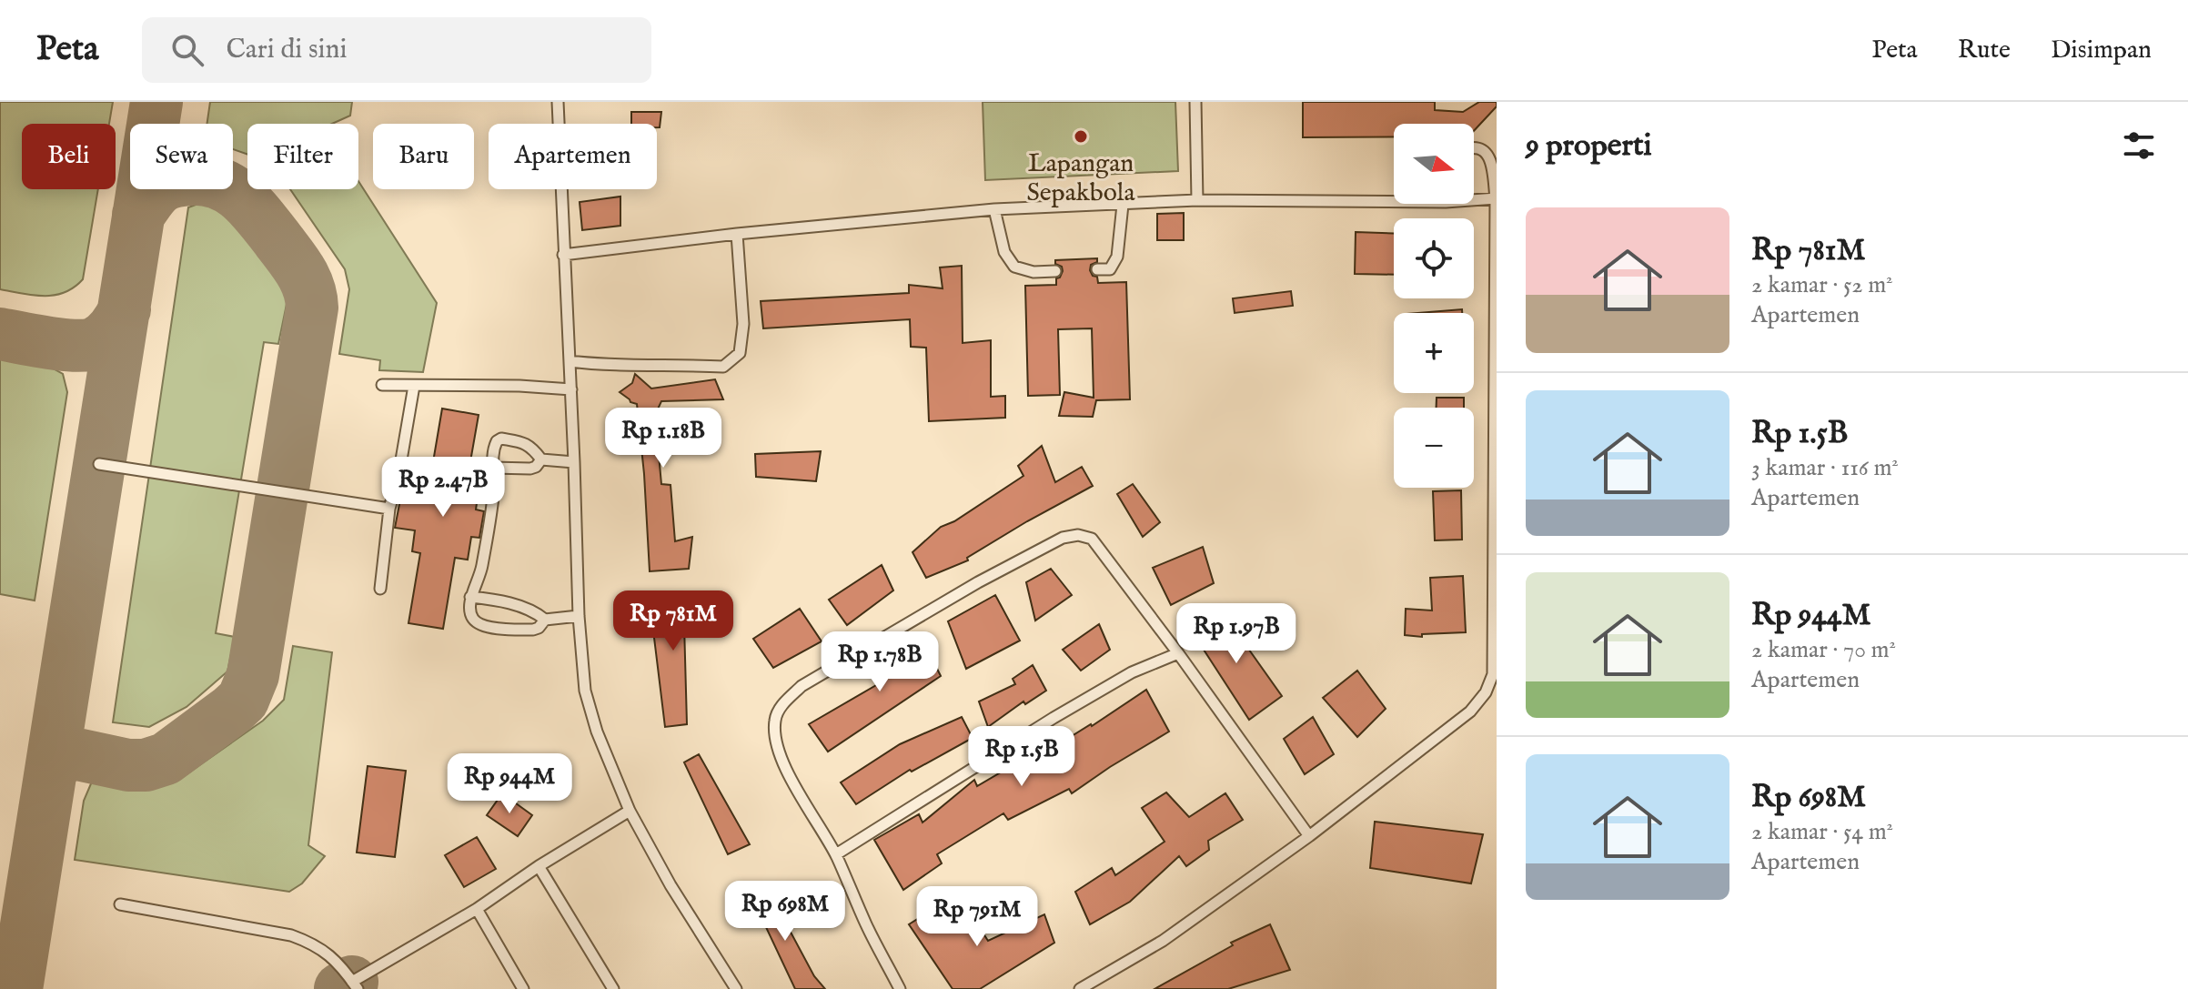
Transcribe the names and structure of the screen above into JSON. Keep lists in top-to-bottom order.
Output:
{
  "places": ["Lapangan Sepakbola"],
  "north": "right",
  "page": {
    "header": "Peta",
    "search": "Cari di sini",
    "nav": ["Peta", "Rute", "Disimpan"],
    "heading": "9 properti",
    "map_buttons": ["+", "−"],
    "chip": [
      "Beli",
      "Sewa",
      "Filter",
      "Baru",
      "Apartemen"
    ],
    "list": [
      {
        "name": "Rp 781M",
        "note": "2 kamar · 52 m² · Apartemen"
      },
      {
        "name": "Rp 1.5B",
        "note": "3 kamar · 116 m² · Apartemen"
      },
      {
        "name": "Rp 944M",
        "note": "2 kamar · 70 m² · Apartemen"
      },
      {
        "name": "Rp 698M",
        "note": "2 kamar · 54 m² · Apartemen"
      }
    ],
    "price": [
      "Rp 1.18B",
      "Rp 2.47B",
      "Rp 781M",
      "Rp 1.97B",
      "Rp 1.78B",
      "Rp 1.5B",
      "Rp 944M",
      "Rp 698M",
      "Rp 791M"
    ]
  }
}
